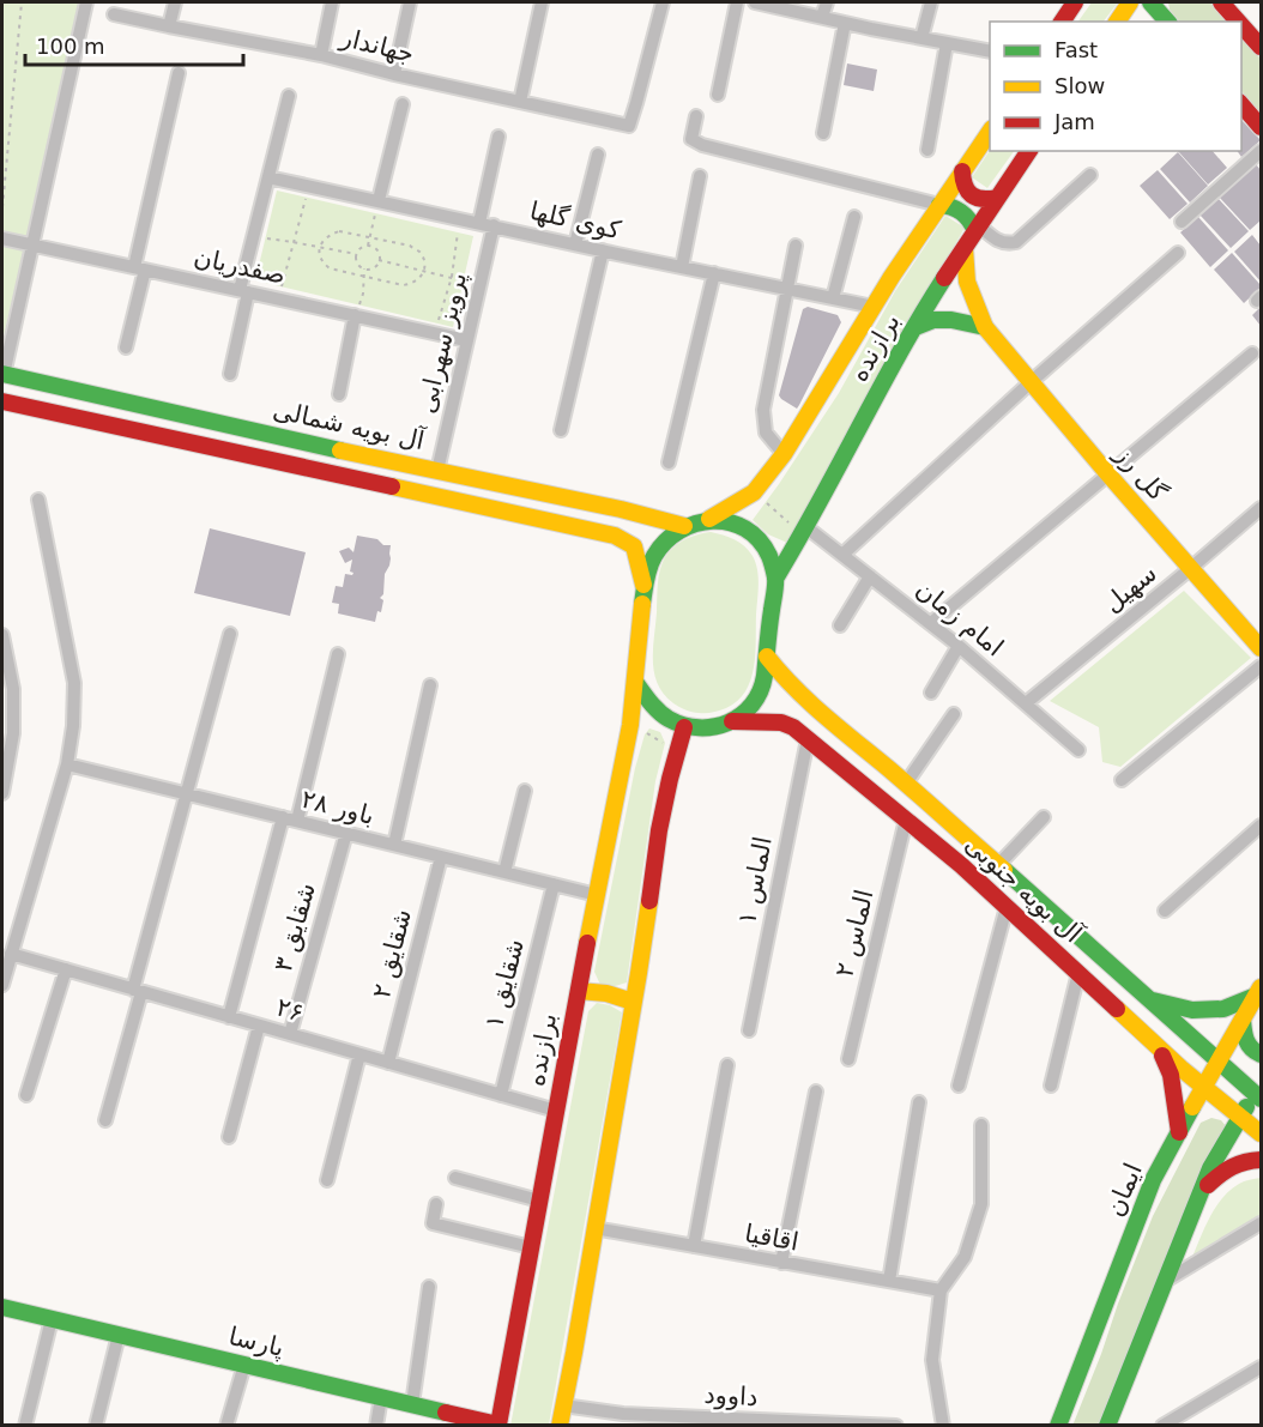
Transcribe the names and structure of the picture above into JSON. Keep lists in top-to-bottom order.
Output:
{
  "streets": {
    "main road": [
      "برازنده",
      "آل بویه شمالی",
      "گل رز",
      "آل بویه جنوبی",
      "ایمان",
      "پارسا"
    ],
    "street": [
      "جهاندار",
      "کوی گلها",
      "صفدریان",
      "پرویز سهرابی",
      "سهیل",
      "امام زمان",
      "باور ۲۸",
      "الماس ۱",
      "شقایق ۳",
      "الماس ۲",
      "شقایق ۲",
      "شقایق ۱",
      "۲۶",
      "اقاقیا",
      "داوود"
    ]
  },
  "crossings": [
    ["کوی گلها", "پرویز سهرابی"],
    ["کوی گلها", "برازنده"],
    ["صفدریان", "پرویز سهرابی"],
    ["پرویز سهرابی", "آل بویه شمالی"],
    ["برازنده", "آل بویه شمالی"],
    ["برازنده", "گل رز"],
    ["برازنده", "امام زمان"],
    ["برازنده", "باور ۲۸"],
    ["برازنده", "آل بویه جنوبی"],
    ["برازنده", "۲۶"],
    ["برازنده", "پارسا"],
    ["آل بویه شمالی", "آل بویه جنوبی"],
    ["گل رز", "سهیل"],
    ["سهیل", "امام زمان"],
    ["باور ۲۸", "شقایق ۳"],
    ["باور ۲۸", "شقایق ۲"],
    ["باور ۲۸", "شقایق ۱"],
    ["الماس ۱", "آل بویه جنوبی"],
    ["آل بویه جنوبی", "الماس ۲"],
    ["آل بویه جنوبی", "ایمان"],
    ["شقایق ۳", "۲۶"],
    ["شقایق ۲", "۲۶"],
    ["شقایق ۱", "۲۶"]
  ],
  "legend": ["Fast", "Slow", "Jam"],
  "scale_bar": "100 m"
}
